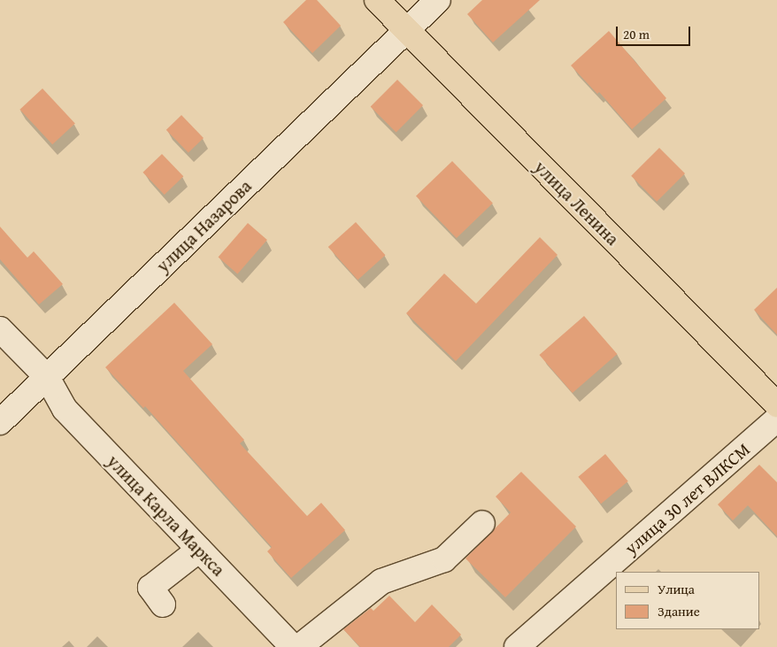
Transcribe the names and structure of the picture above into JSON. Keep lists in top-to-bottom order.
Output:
{
  "streets": {
    "main road": ["улица Ленина"],
    "street": ["улица Назарова", "улица 30 лет ВЛКСМ", "улица Карла Маркса"]
  },
  "crossings": [
    ["улица Ленина", "улица Назарова"],
    ["улица Назарова", "улица Карла Маркса"]
  ],
  "legend": ["Улица", "Здание"],
  "scale_bar": "20 m"
}
